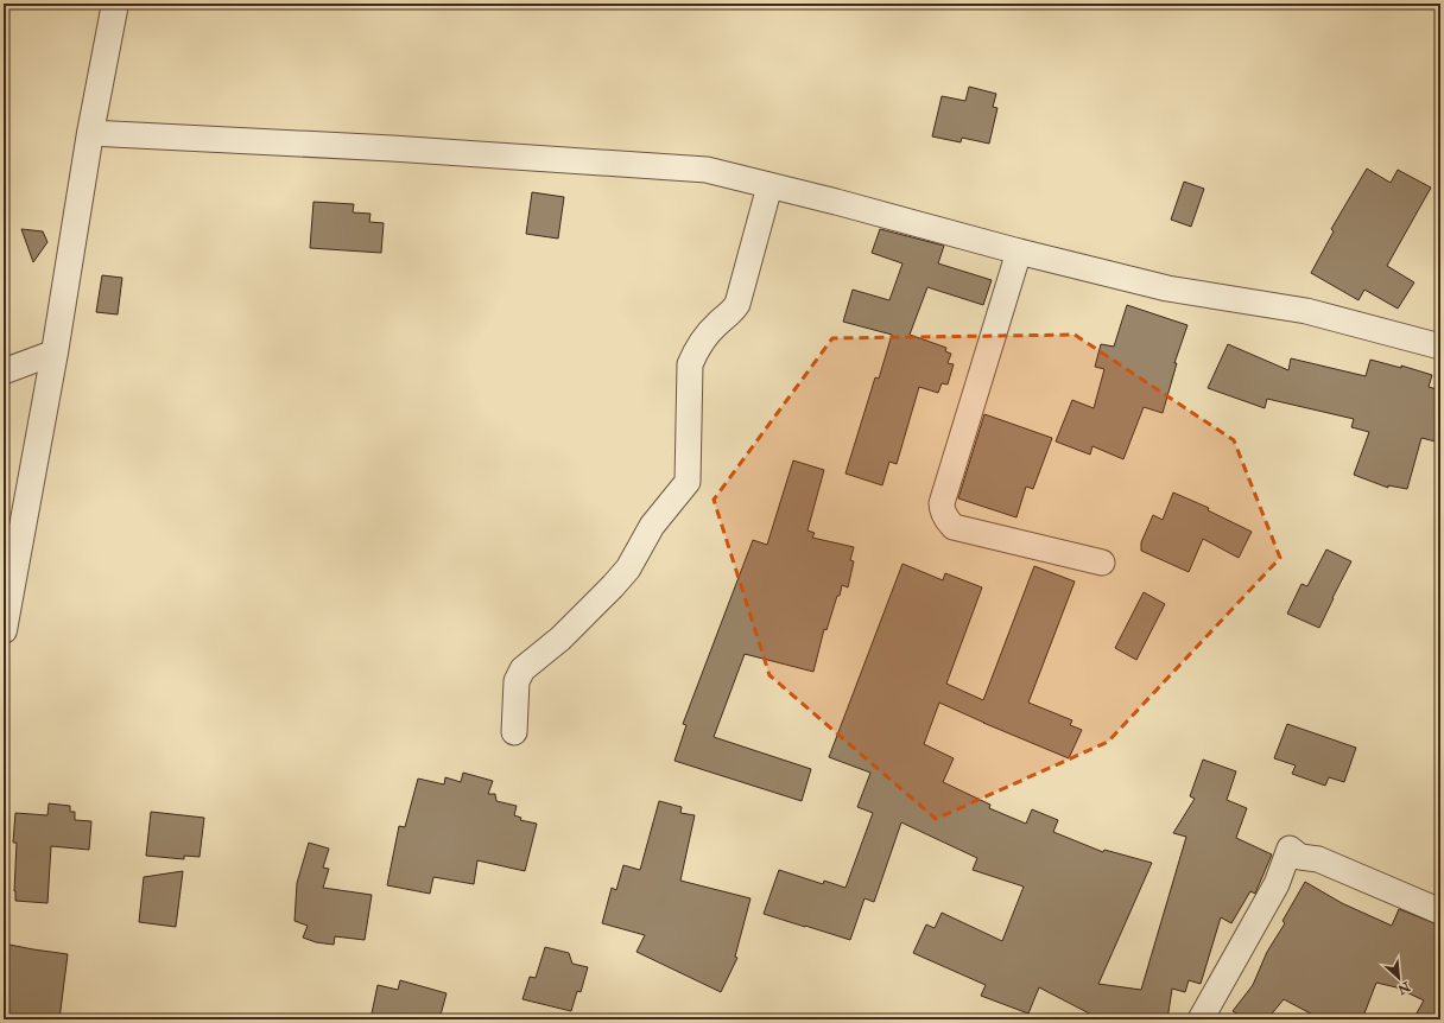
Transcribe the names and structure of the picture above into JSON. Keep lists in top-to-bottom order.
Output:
{
  "north": "bottom right"
}
